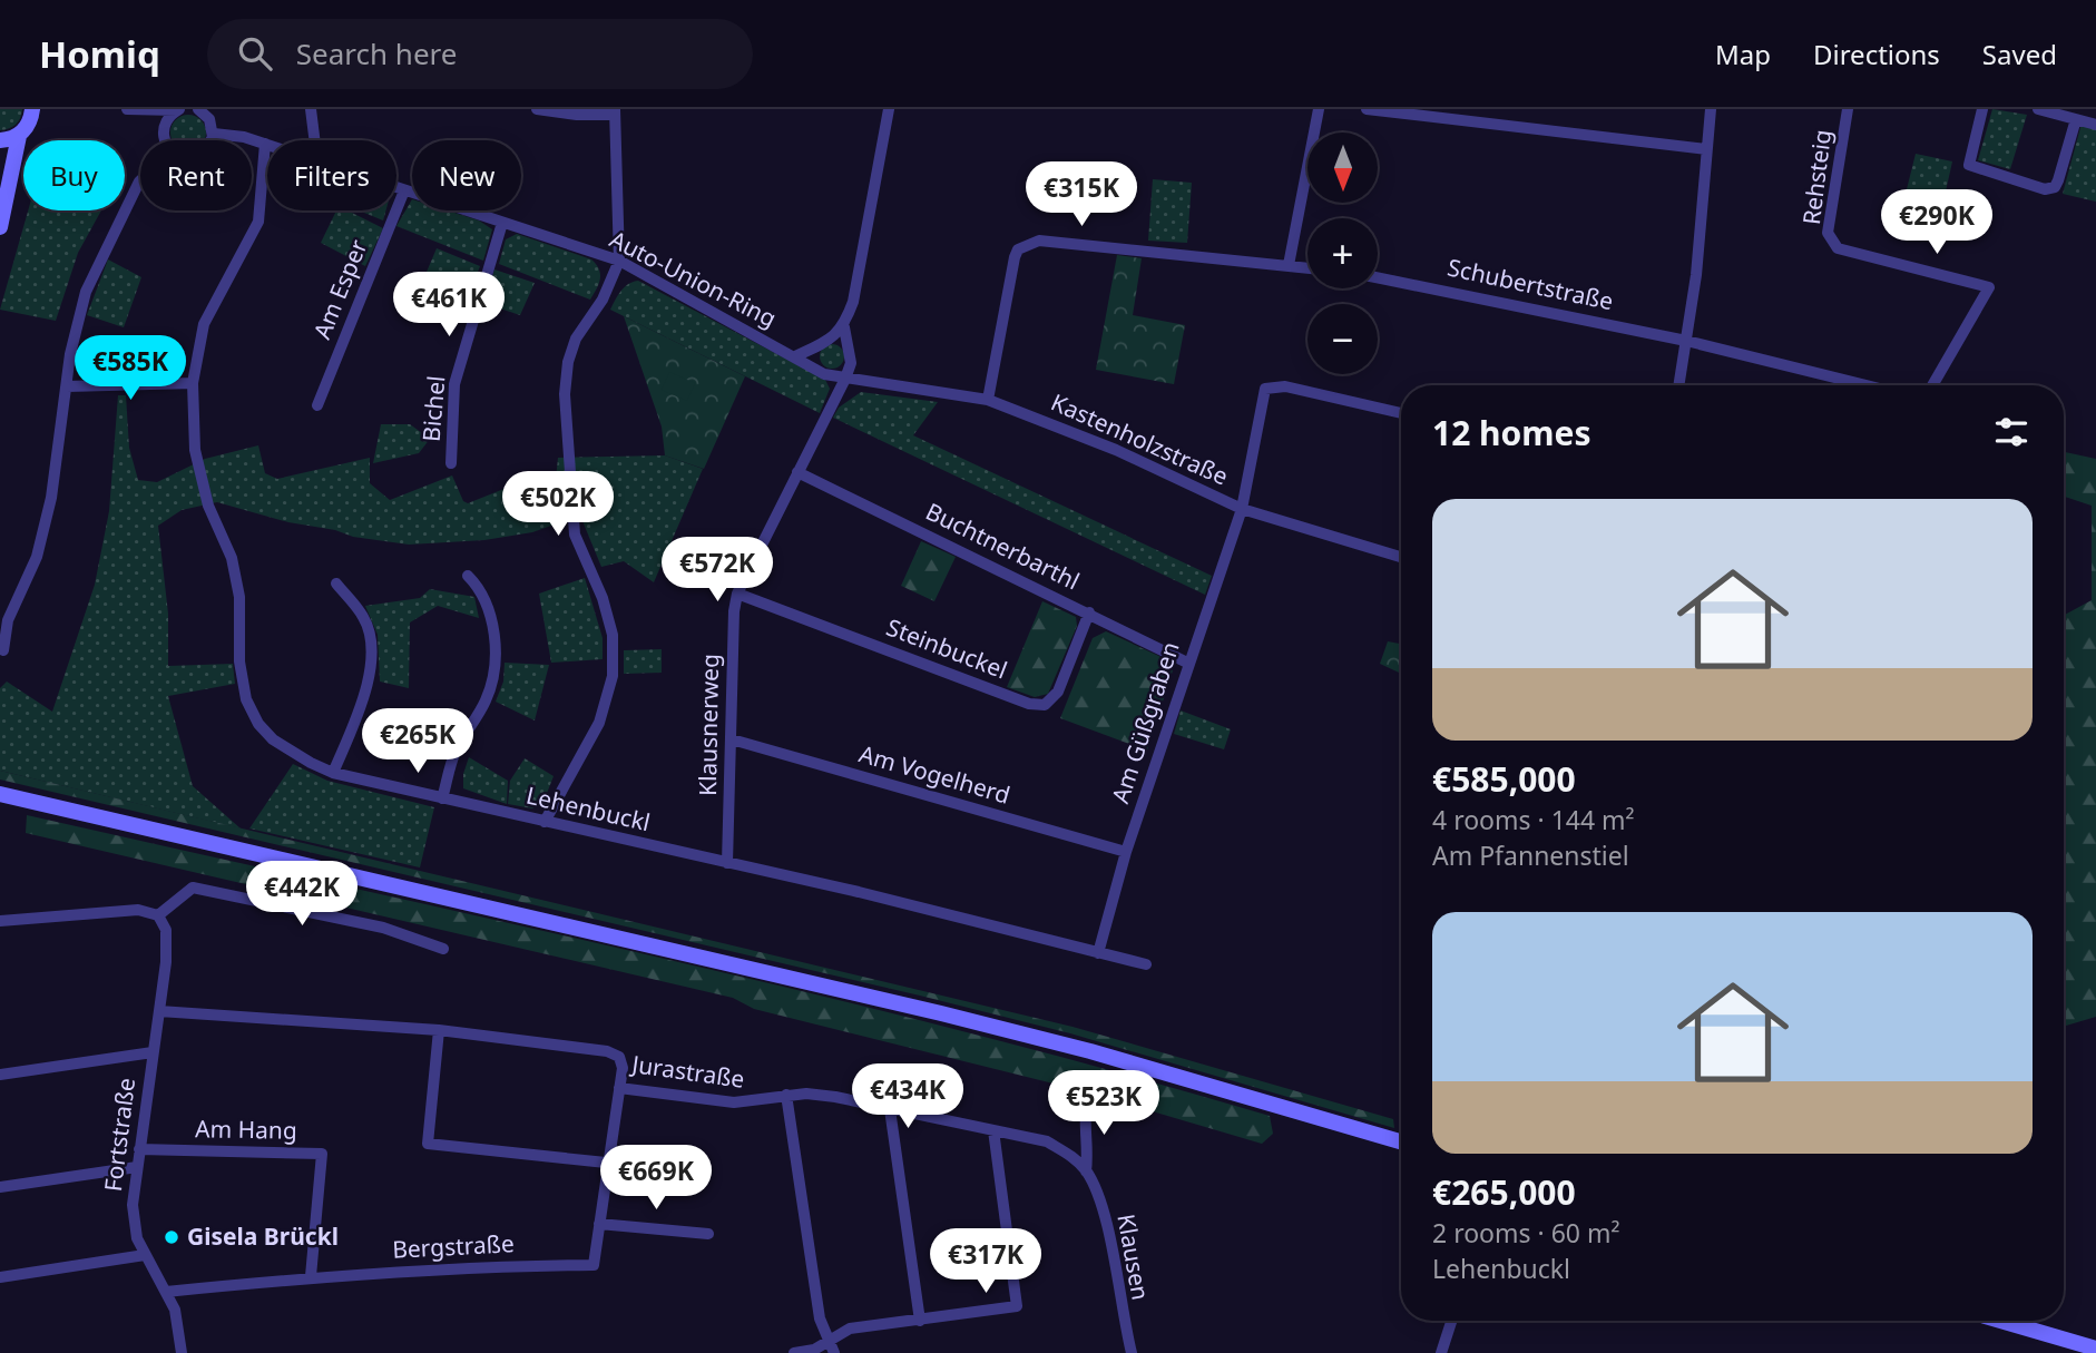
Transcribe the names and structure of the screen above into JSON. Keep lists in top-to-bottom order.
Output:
{
  "streets": {
    "street": [
      "Rehsteig",
      "Auto-Union-Ring",
      "Schubertstraße",
      "Am Esper",
      "Bichel",
      "Kastenholzstraße",
      "Buchtnerbarthl",
      "Steinbuckel",
      "Am Güßgraben",
      "Klausnerweg",
      "Am Vogelherd",
      "Lehenbuckl",
      "Jurastraße",
      "Am Hang",
      "Fortstraße",
      "Bergstraße",
      "Klausen"
    ]
  },
  "crossings": [
    ["Auto-Union-Ring", "Am Esper"],
    ["Auto-Union-Ring", "Bichel"],
    ["Auto-Union-Ring", "Kastenholzstraße"],
    ["Auto-Union-Ring", "Klausnerweg"],
    ["Auto-Union-Ring", "Lehenbuckl"],
    ["Kastenholzstraße", "Am Güßgraben"],
    ["Kastenholzstraße", "Klausnerweg"],
    ["Buchtnerbarthl", "Steinbuckel"],
    ["Buchtnerbarthl", "Am Güßgraben"],
    ["Buchtnerbarthl", "Klausnerweg"],
    ["Steinbuckel", "Klausnerweg"],
    ["Am Güßgraben", "Am Vogelherd"],
    ["Am Güßgraben", "Lehenbuckl"],
    ["Klausnerweg", "Am Vogelherd"],
    ["Klausnerweg", "Lehenbuckl"],
    ["Jurastraße", "Fortstraße"],
    ["Jurastraße", "Klausen"],
    ["Am Hang", "Fortstraße"],
    ["Am Hang", "Bergstraße"],
    ["Fortstraße", "Bergstraße"]
  ],
  "places": ["Gisela Brückl"],
  "north": "bottom",
  "page": {
    "header": "Homiq",
    "search": "Search here",
    "nav": ["Map", "Directions", "Saved"],
    "map_buttons": ["+", "−"],
    "chip": [
      "Buy",
      "Rent",
      "Filters",
      "New"
    ],
    "price": [
      "€315K",
      "€290K",
      "€461K",
      "€585K",
      "€502K",
      "€572K",
      "€265K",
      "€442K",
      "€434K",
      "€523K",
      "€669K",
      "€317K"
    ],
    "heading": "12 homes",
    "list": [
      {
        "name": "€585,000",
        "note": "4 rooms · 144 m² · Am Pfannenstiel"
      },
      {
        "name": "€265,000",
        "note": "2 rooms · 60 m² · Lehenbuckl"
      }
    ]
  }
}
